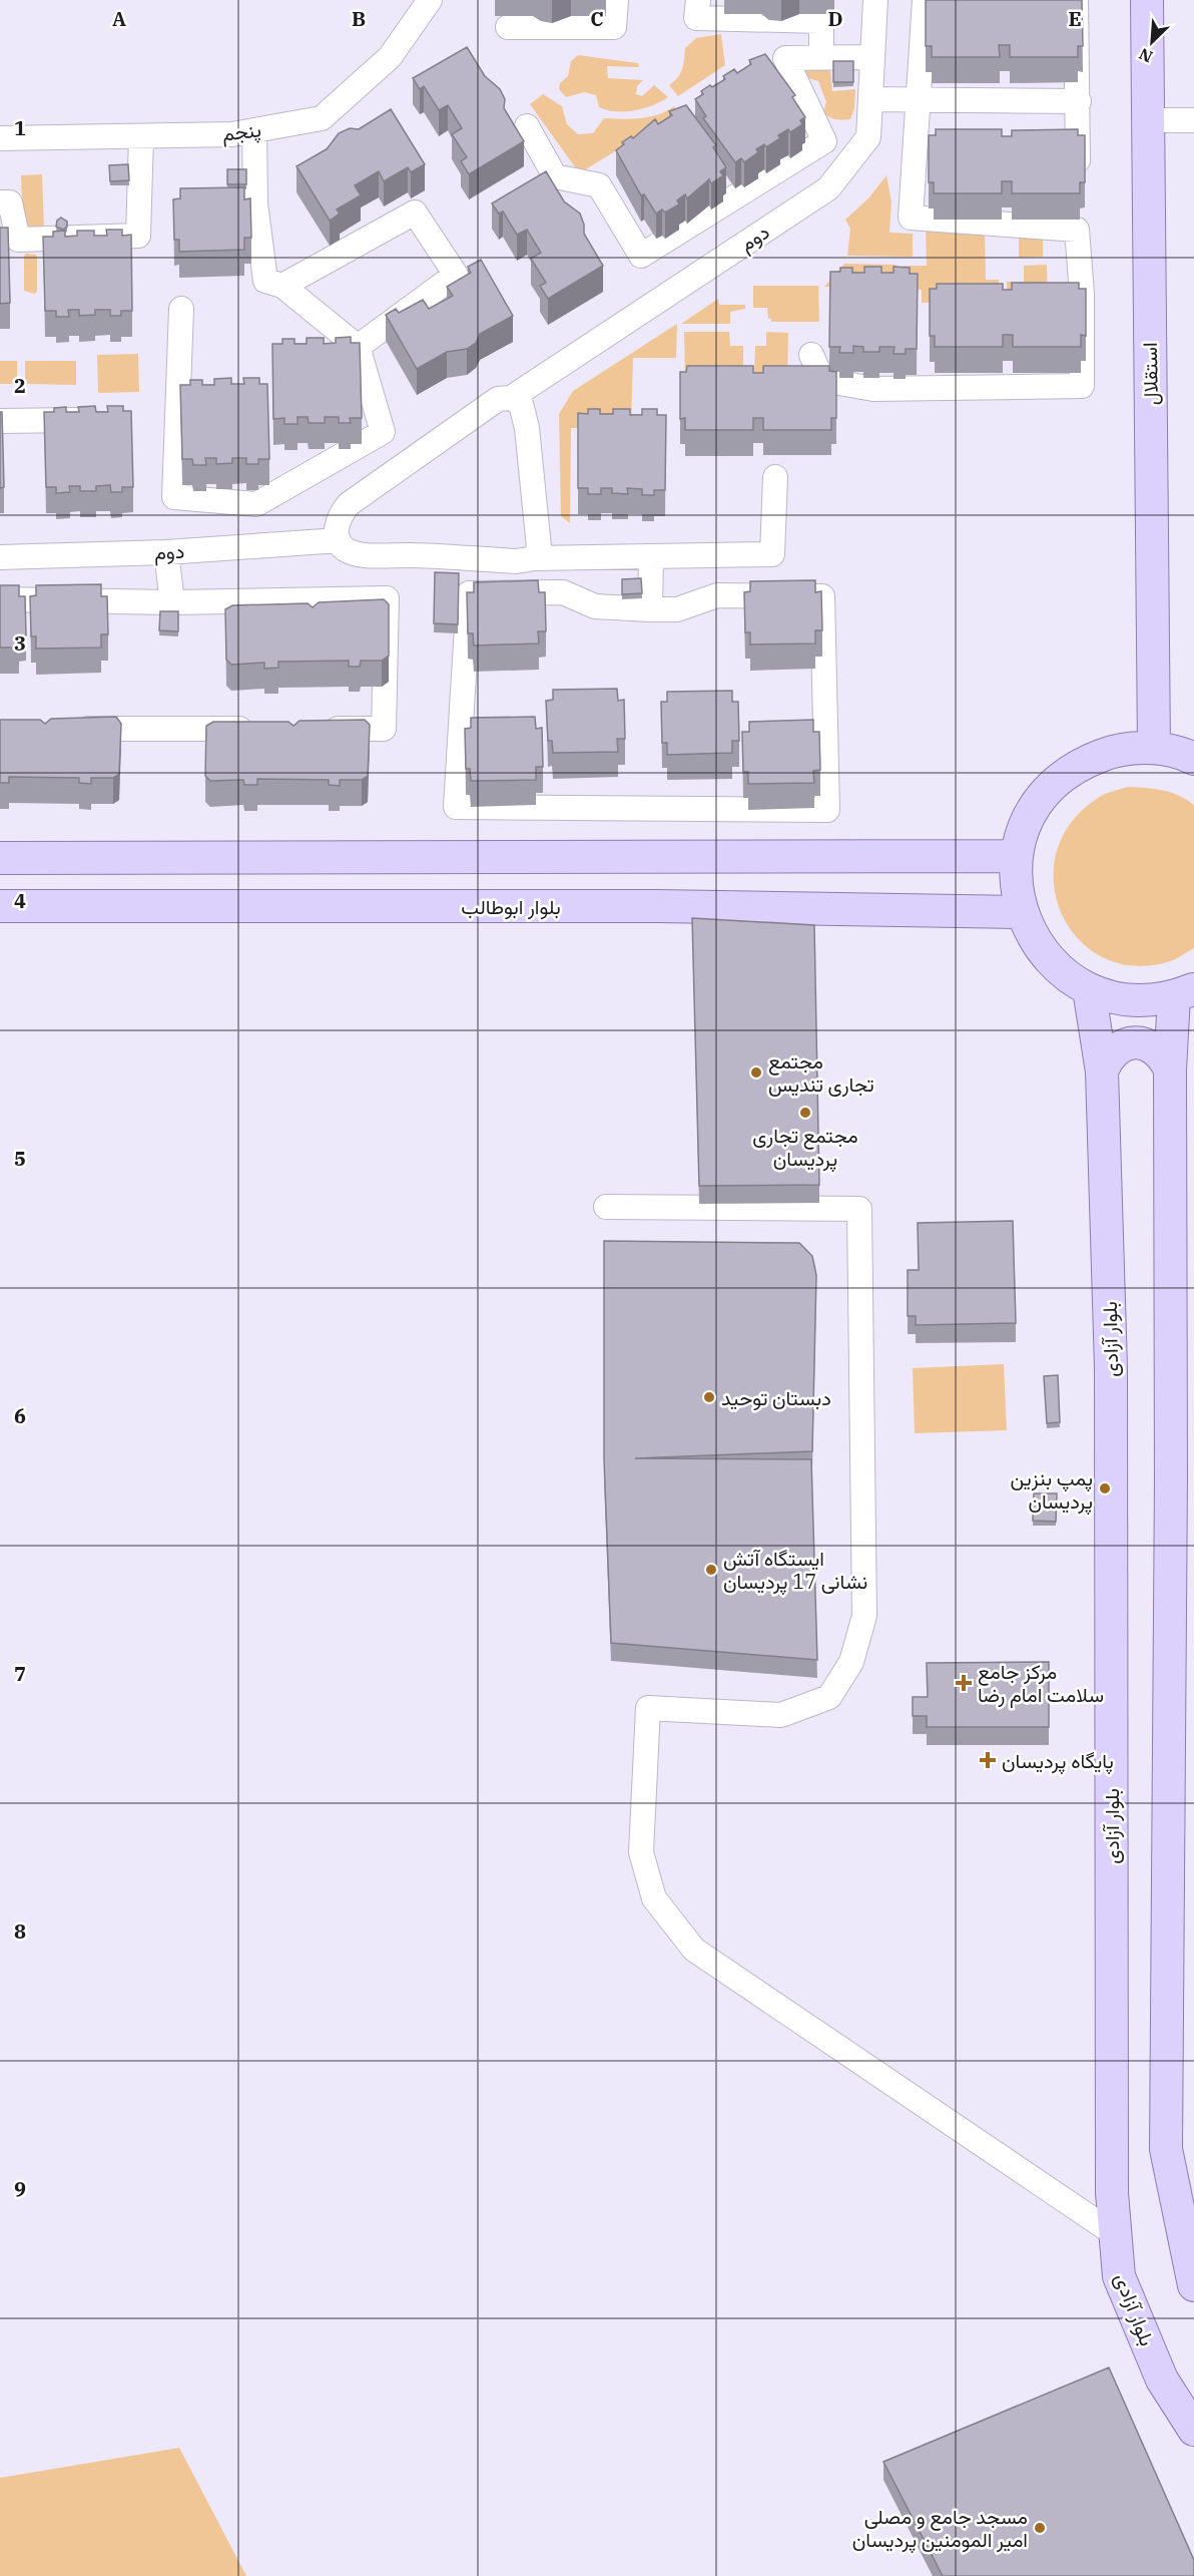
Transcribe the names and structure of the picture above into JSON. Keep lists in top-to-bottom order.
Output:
{
  "streets": {
    "main road": ["استقلال", "بلوار ابوطالب", "بلوار آزادی"],
    "street": ["پنجم", "دوم"]
  },
  "places": {
    "other": [
      "مجتمع تجاری تندیس",
      "مجتمع تجاری پردیسان",
      "دبستان توحید",
      "پمپ بنزین پردیسان",
      "ایستگاه آتش نشانی 17 پردیسان",
      "مسجد جامع و مصلی امیر المومنین پردیسان"
    ],
    "health": ["مرکز جامع سلامت امام رضا", "پایگاه پردیسان"]
  },
  "north": "bottom left",
  "grid": {
    "columns": [
      "A",
      "B",
      "C",
      "D",
      "E"
    ],
    "rows": [
      "1",
      "2",
      "3",
      "4",
      "5",
      "6",
      "7",
      "8",
      "9"
    ]
  }
}
